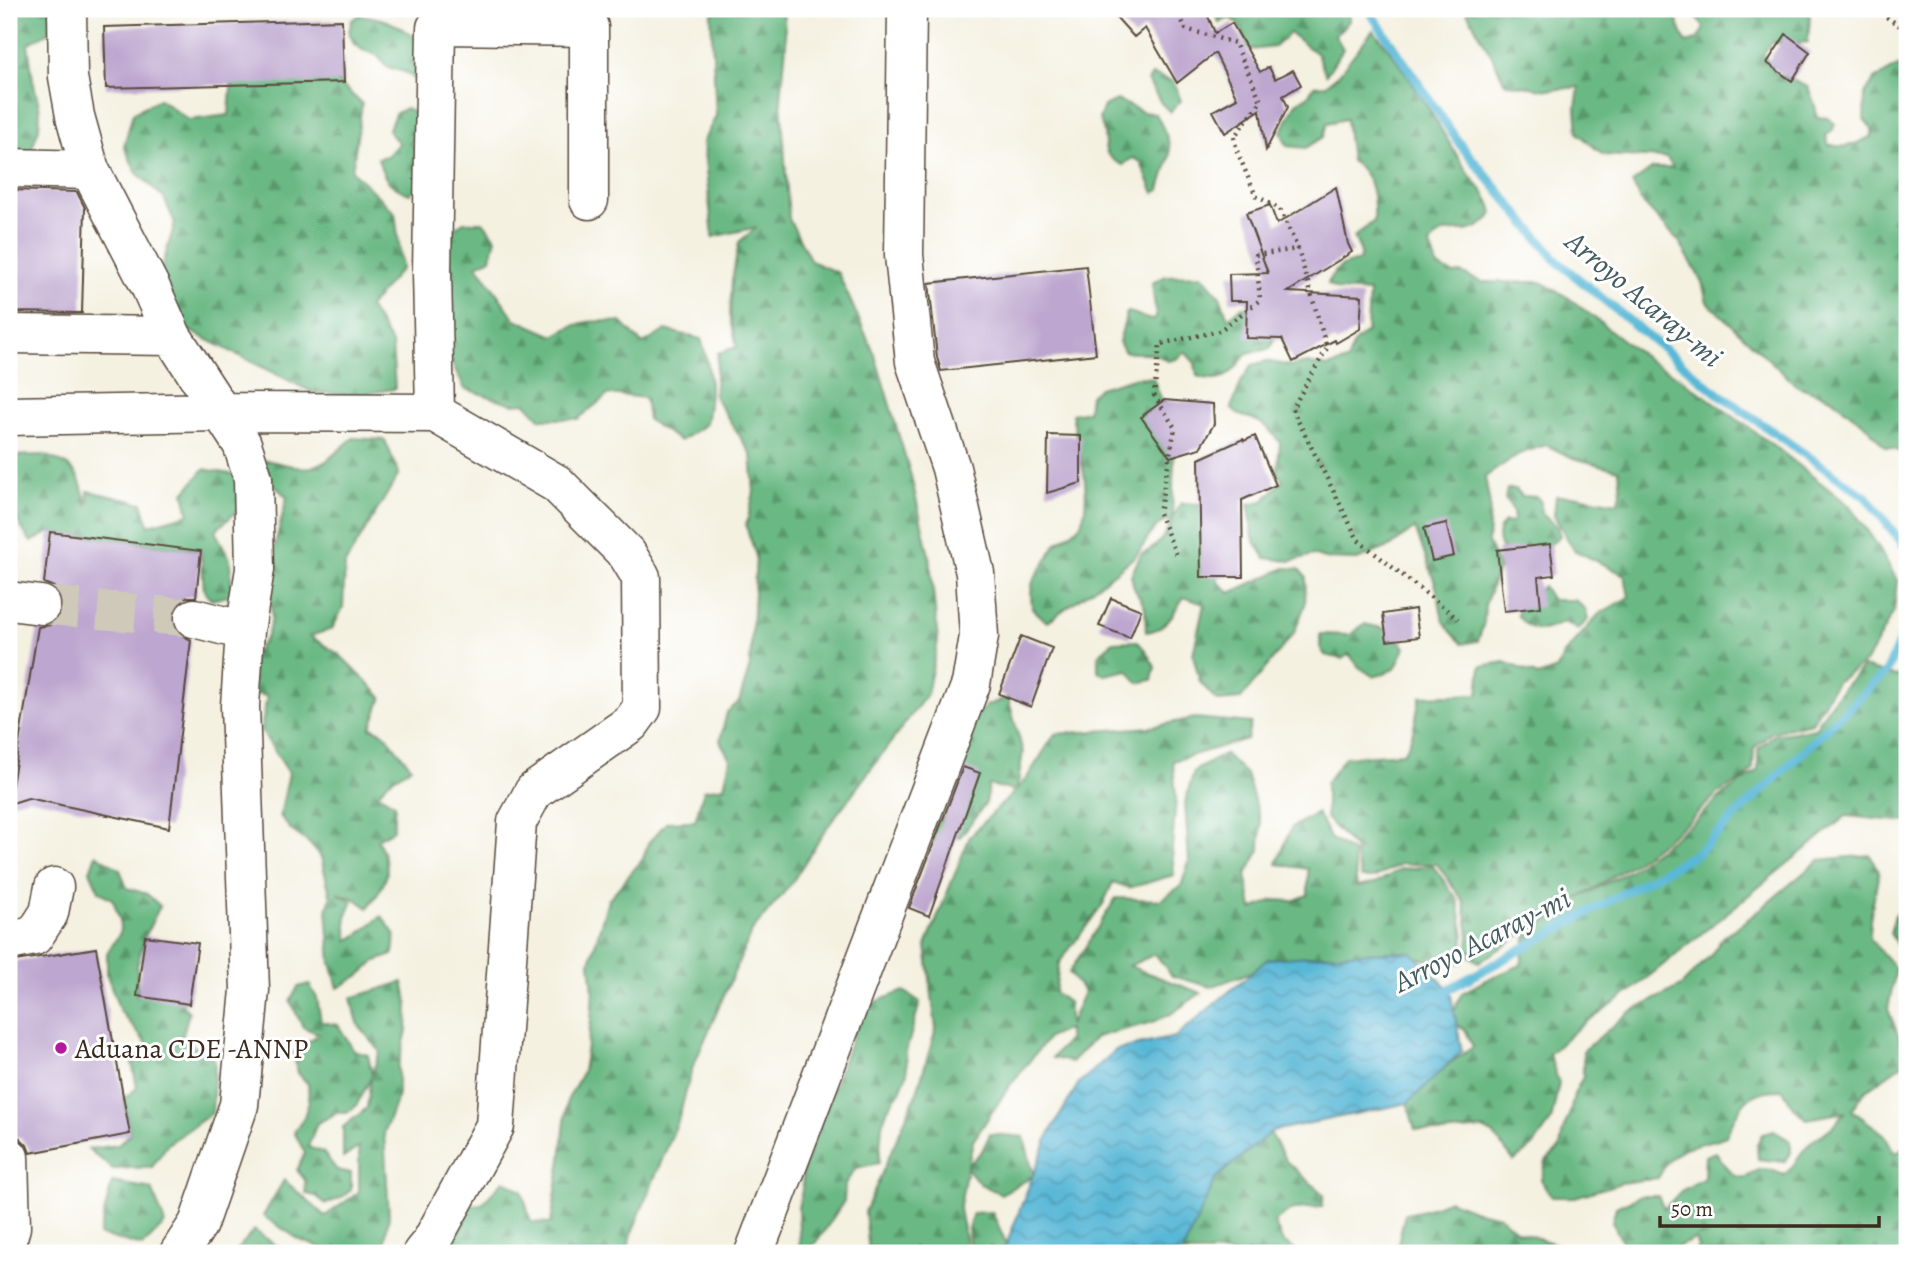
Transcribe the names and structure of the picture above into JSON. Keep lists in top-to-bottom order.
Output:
{
  "water": ["Arroyo Acaray-mi"],
  "places": ["Aduana CDE -ANNP"],
  "scale_bar": "50 m"
}
